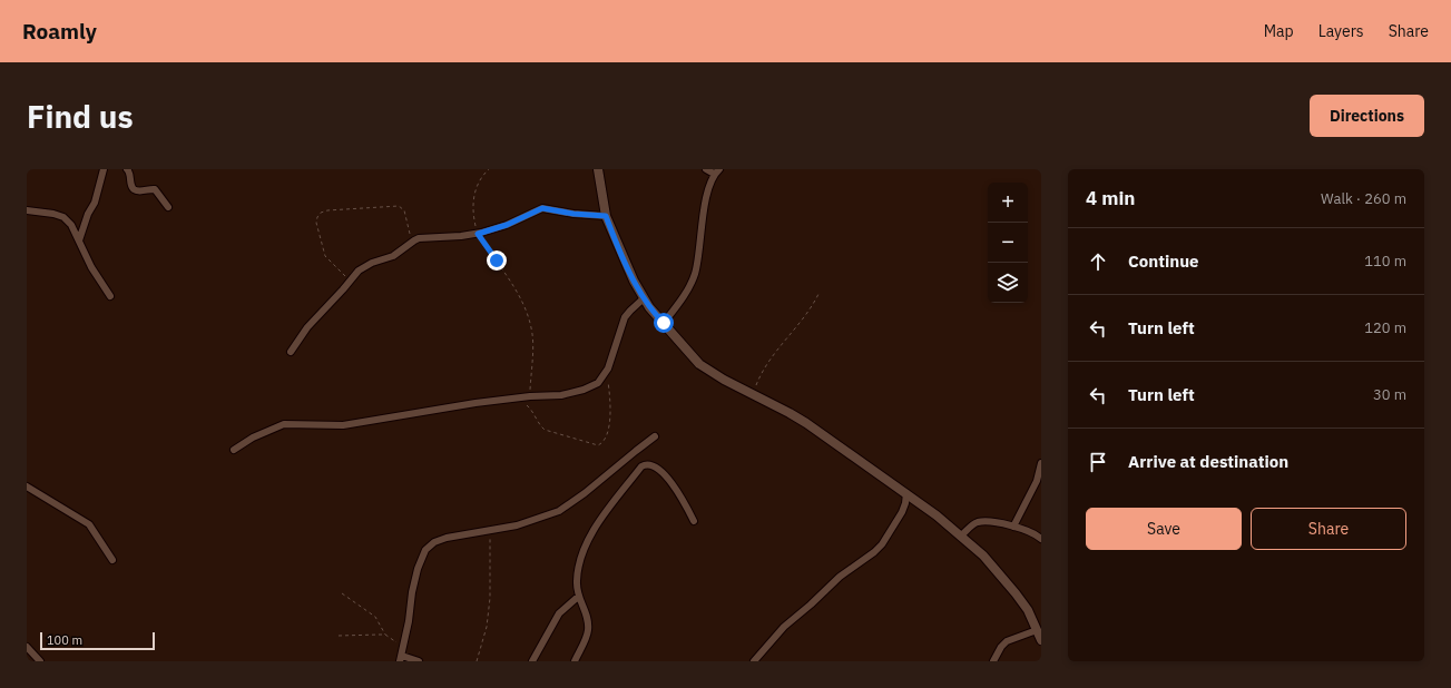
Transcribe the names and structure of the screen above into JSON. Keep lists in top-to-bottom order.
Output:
{
  "scale_bar": "100 m",
  "page": {
    "header": "Roamly",
    "nav": ["Map", "Layers", "Share"],
    "buttons": [
      "Directions",
      ["Save", "Share"]
    ],
    "title": "Find us",
    "heading": ["4 min", "Walk · 260 m"],
    "map_buttons": ["+", "−"],
    "list": [
      ["Continue", "110 m"],
      ["Turn left", "120 m"],
      ["Turn left", "30 m"],
      "Arrive at destination"
    ],
    "scale": "100 m"
  }
}
